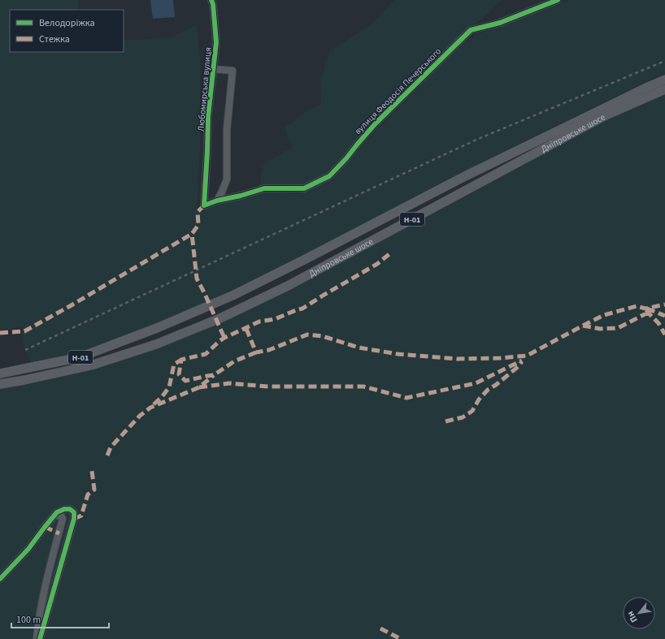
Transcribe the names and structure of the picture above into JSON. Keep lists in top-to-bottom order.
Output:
{
  "streets": {
    "main road": ["Дніпровське шосе", "Н-01"],
    "street": ["Любомирська вулиця", "вулиця Феодосія Печерського"]
  },
  "crossings": [
    ["Любомирська вулиця", "вулиця Феодосія Печерського"]
  ],
  "legend": ["Велодоріжка", "Стежка"],
  "scale_bar": "100 m",
  "north": "bottom left"
}
